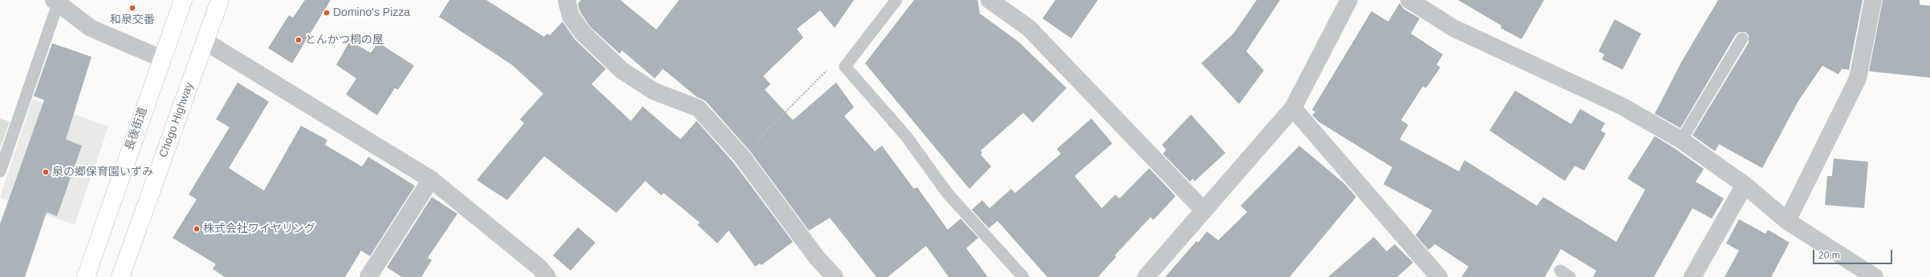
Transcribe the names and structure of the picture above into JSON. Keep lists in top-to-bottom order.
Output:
{
  "streets": {
    "main road": ["Chogo Highway", "長後街道"]
  },
  "places": [
    "和泉交番",
    "Domino's Pizza",
    "とんかつ桐の屋",
    "泉の郷保育園いずみ",
    "株式会社ワイヤリング"
  ],
  "scale_bar": "20 m"
}
